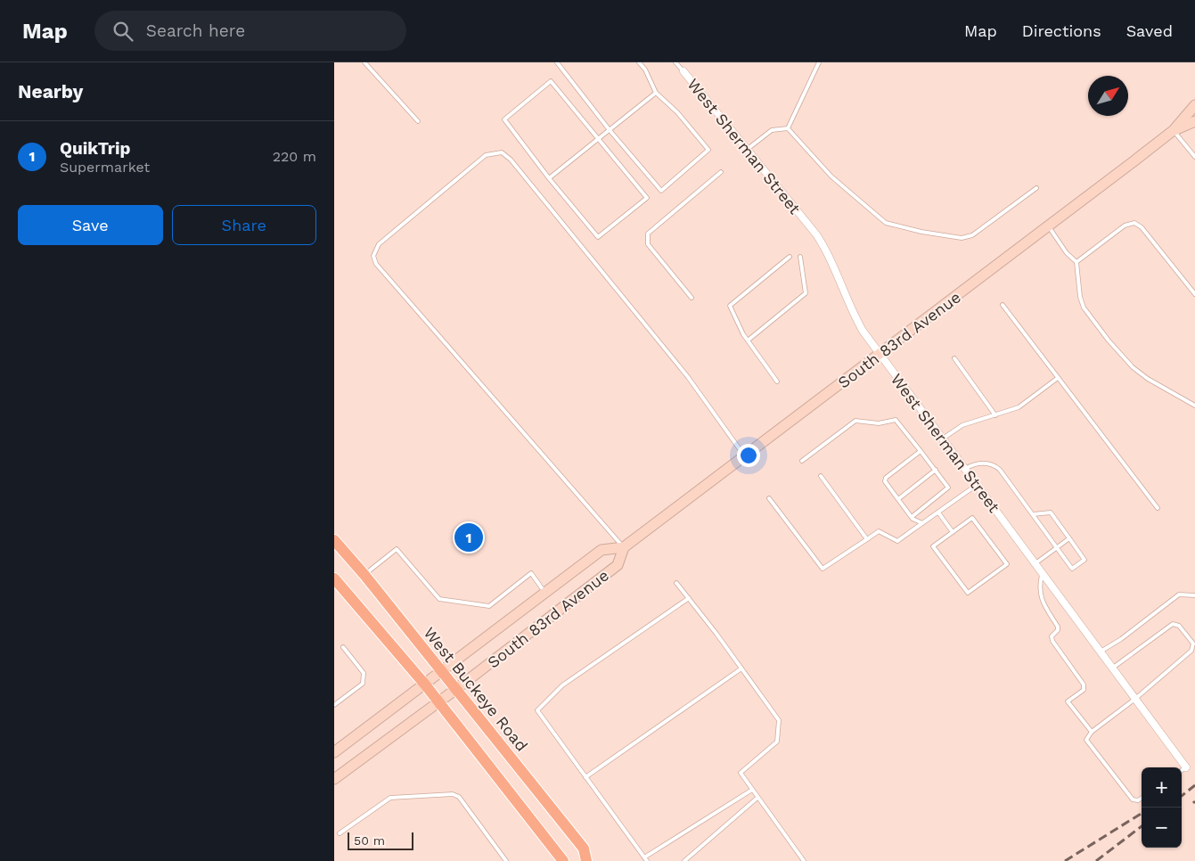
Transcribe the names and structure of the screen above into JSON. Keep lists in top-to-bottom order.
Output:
{
  "streets": {
    "main road": ["South 83rd Avenue", "West Buckeye Road"],
    "street": ["West Sherman Street"]
  },
  "crossings": [
    ["West Sherman Street", "South 83rd Avenue"],
    ["South 83rd Avenue", "West Buckeye Road"]
  ],
  "scale_bar": "50 m",
  "north": "top right",
  "page": {
    "header": "Map",
    "search": "Search here",
    "nav": ["Map", "Directions", "Saved"],
    "heading": "Nearby",
    "list": [
      {
        "mark": "1",
        "name": "QuikTrip",
        "note": "Supermarket",
        "value": "220 m"
      }
    ],
    "buttons": ["Save", "Share"],
    "pins": "1",
    "map_buttons": ["+", "−"],
    "scale": "50 m"
  }
}
